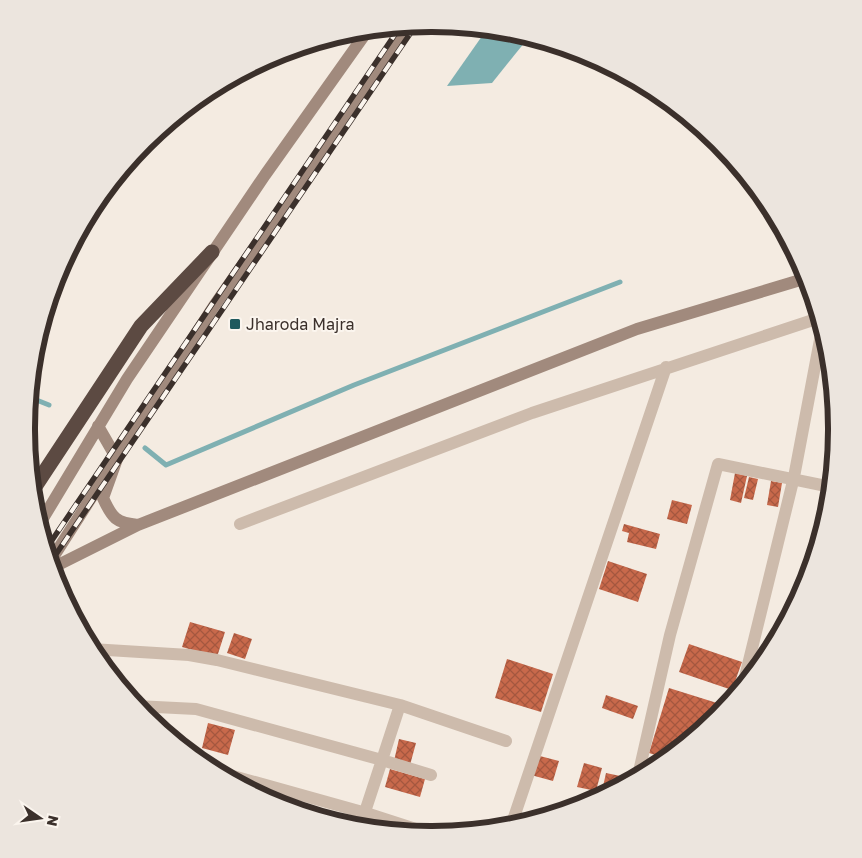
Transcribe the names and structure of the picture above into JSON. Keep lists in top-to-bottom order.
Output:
{
  "places": {
    "transit": ["Jharoda Majra"]
  },
  "north": "right"
}
